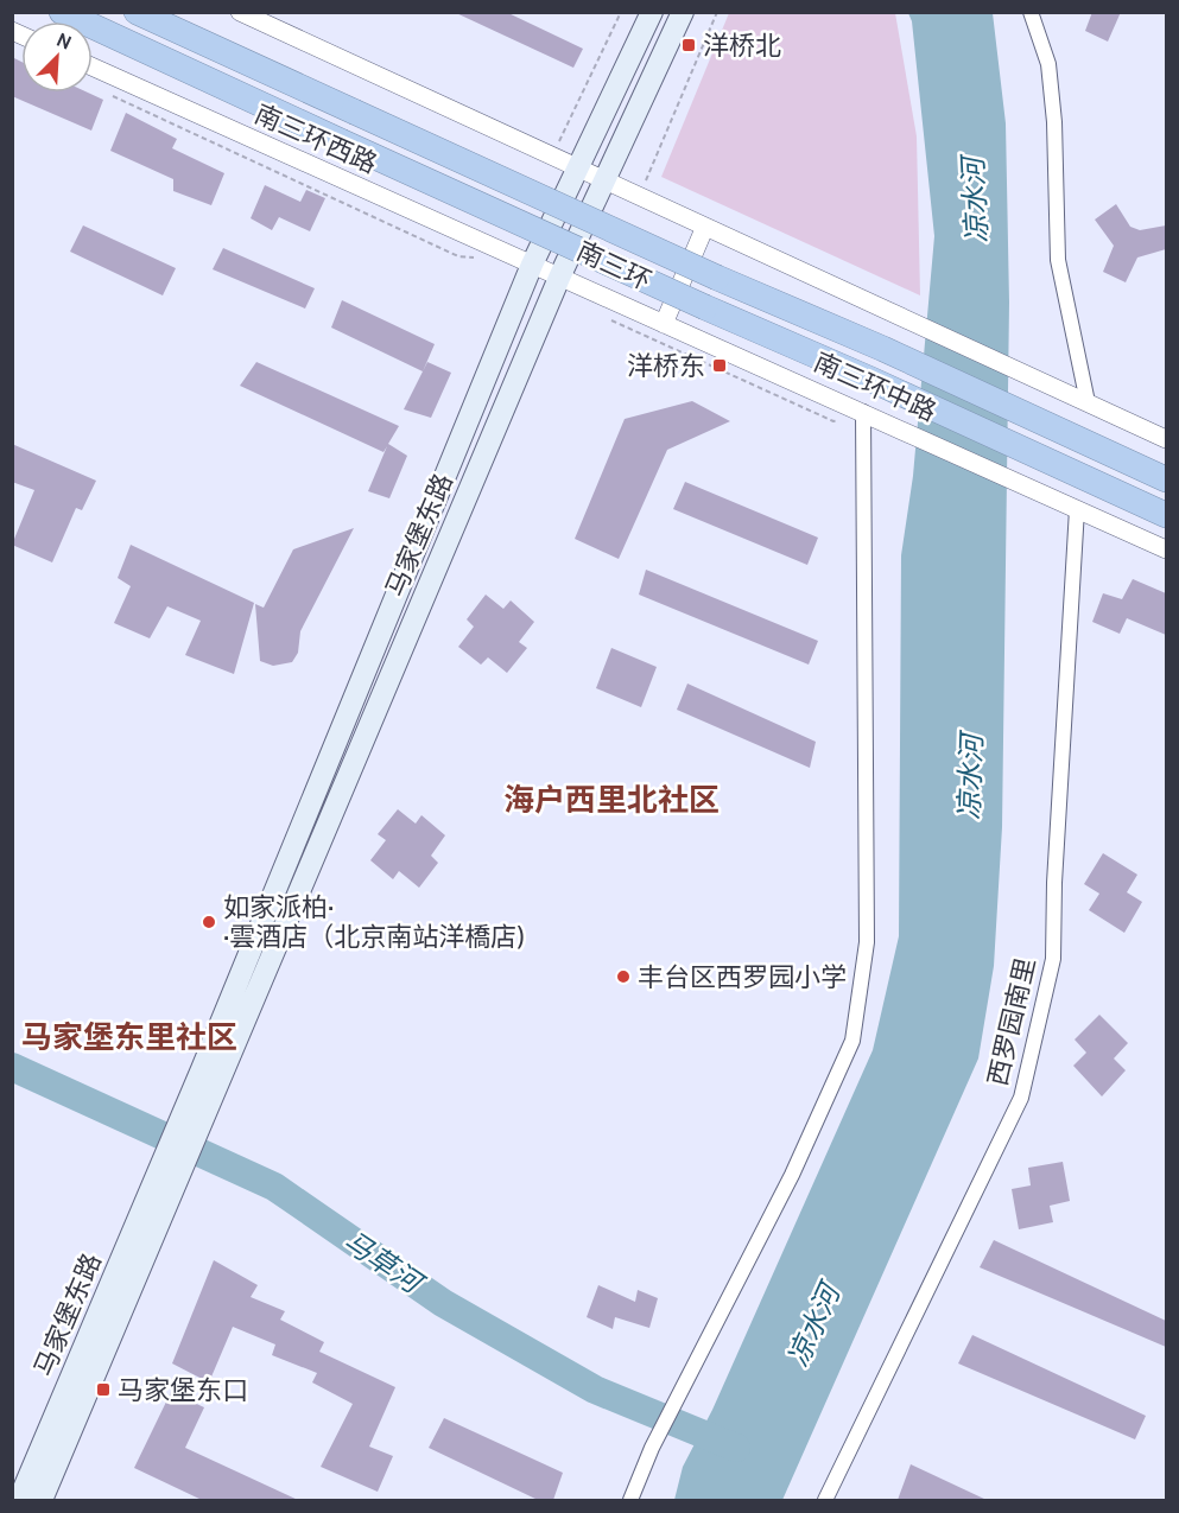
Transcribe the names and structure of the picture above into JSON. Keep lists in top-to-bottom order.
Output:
{
  "streets": {
    "highway": ["南三环"],
    "main road": ["马家堡东路"],
    "street": ["南三环西路", "南三环中路", "西罗园南里"]
  },
  "crossings": [
    ["南三环西路", "南三环中路"],
    ["南三环西路", "马家堡东路"],
    ["南三环中路", "马家堡东路"],
    ["南三环中路", "西罗园南里"]
  ],
  "districts": ["海户西里北社区", "马家堡东里社区"],
  "water": ["凉水河", "马草河"],
  "places": {
    "transit": ["洋桥北", "洋桥东", "马家堡东口"],
    "other": ["如家派柏· ·雲酒店（北京南站洋橋店)", "丰台区西罗园小学"]
  },
  "north": "top right"
}
